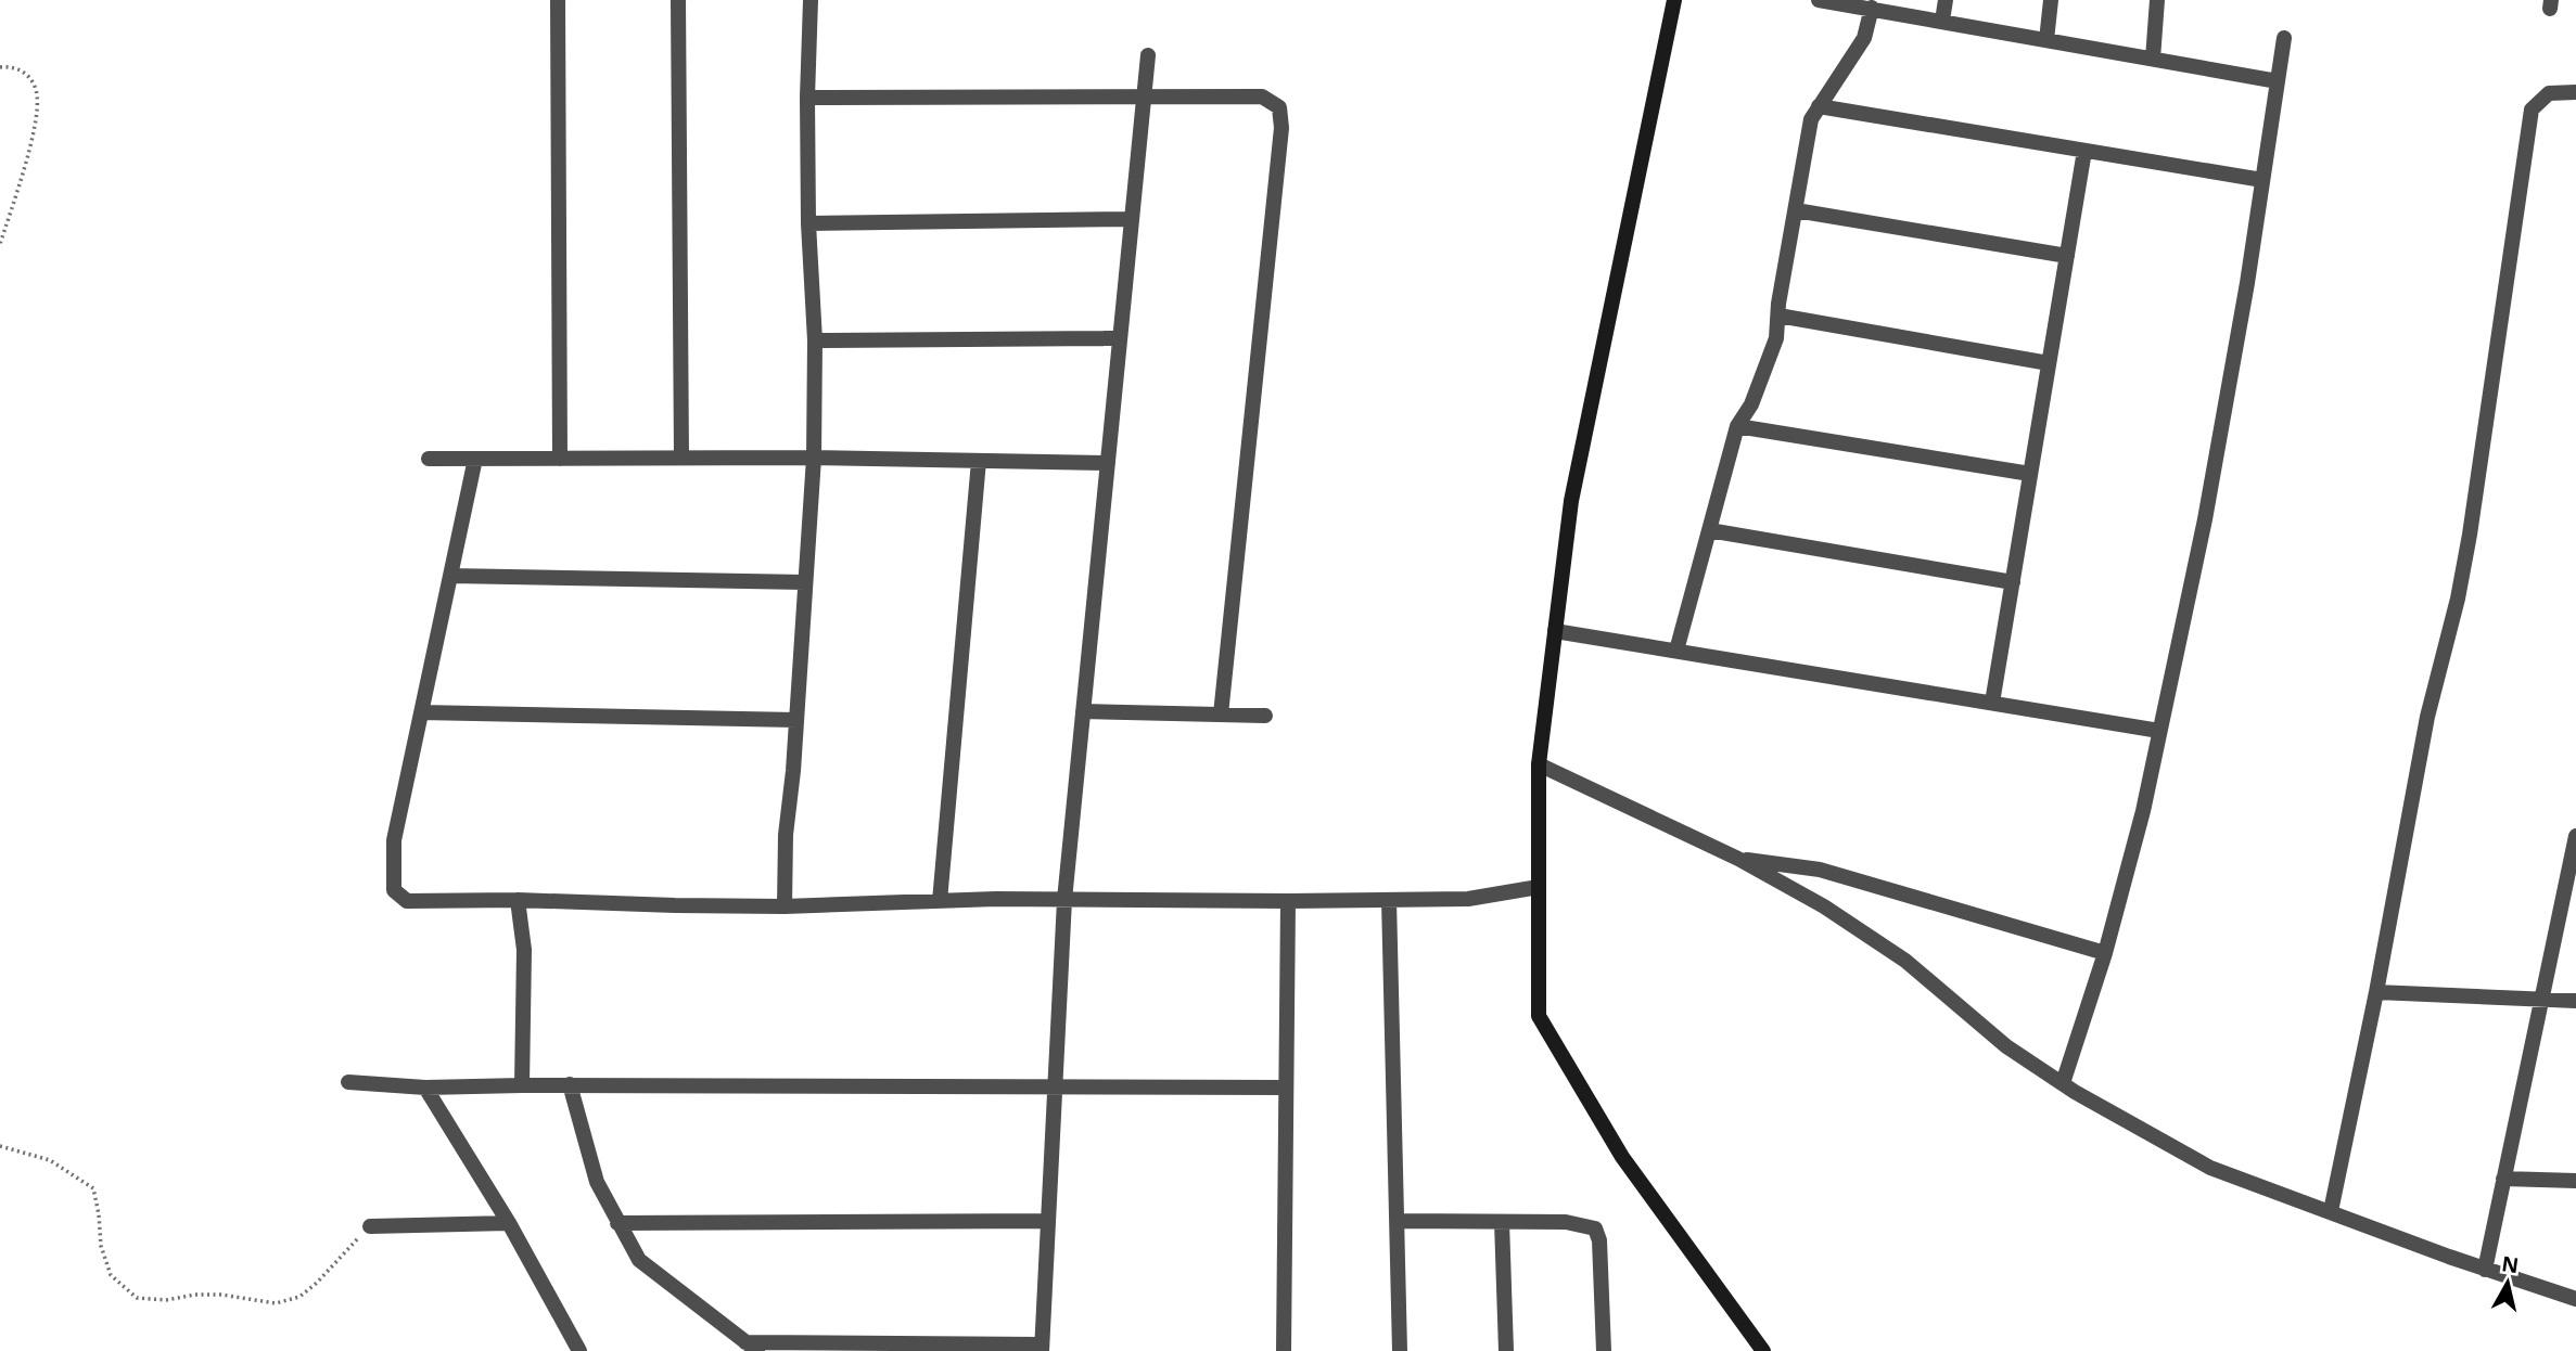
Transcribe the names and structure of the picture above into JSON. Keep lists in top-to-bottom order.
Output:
{
  "north": "top"
}
